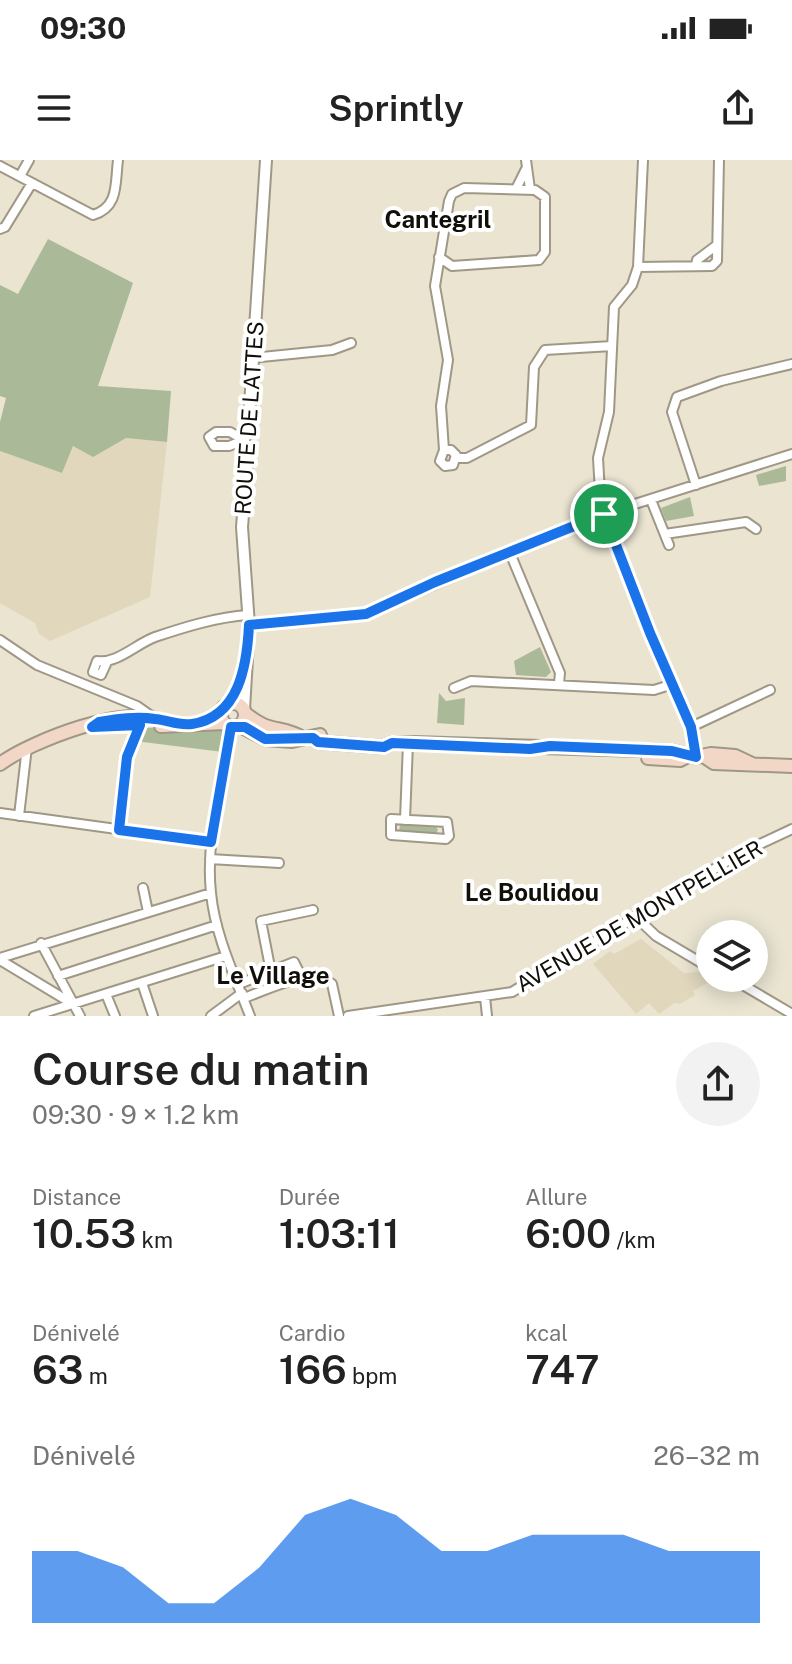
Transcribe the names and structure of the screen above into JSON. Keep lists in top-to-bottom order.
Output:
{
  "streets": {
    "street": ["ROUTE DE LATTES", "AVENUE DE MONTPELLIER"]
  },
  "districts": ["Cantegril", "Le Boulidou", "Le Village"],
  "page": {
    "status": "09:30",
    "header": "Sprintly",
    "heading": ["Course du matin", "09:30 · 9 × 1.2 km"],
    "stats": [
      ["Distance", "10.53 km"],
      ["Durée", "1:03:11"],
      ["Allure", "6:00 /km"],
      ["Dénivelé", "63 m"],
      ["Cardio", "166 bpm"],
      ["kcal", "747"]
    ],
    "chart": ["Dénivelé", "26–32 m"]
  }
}
